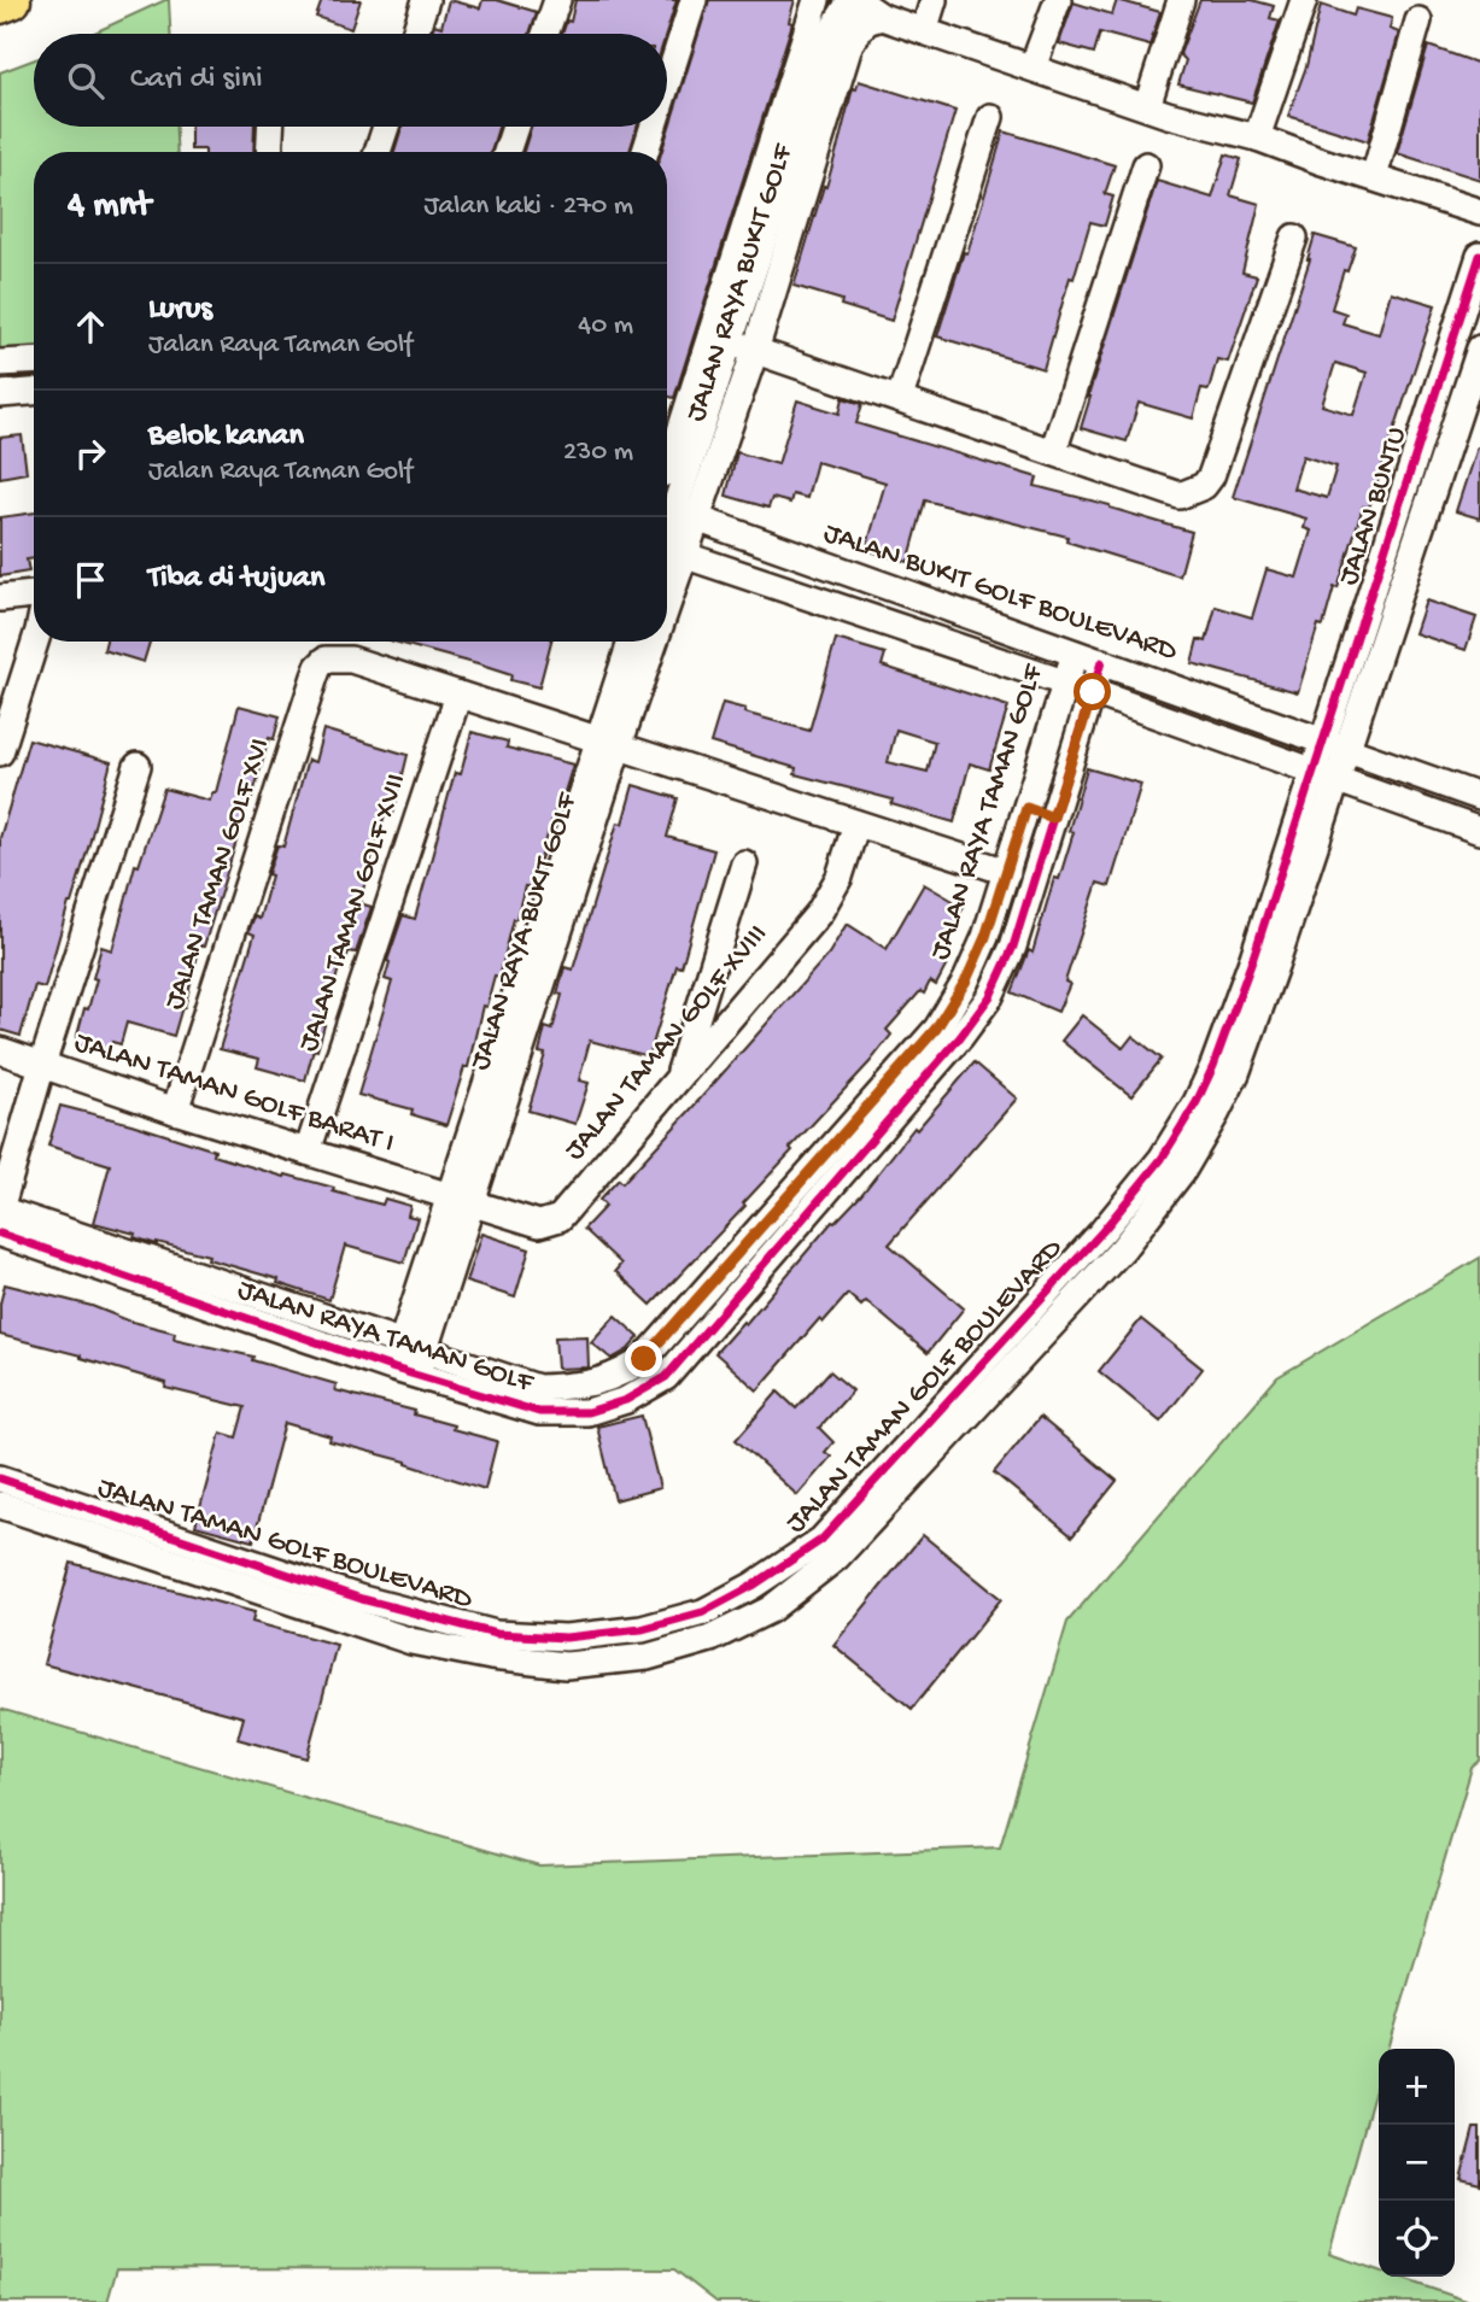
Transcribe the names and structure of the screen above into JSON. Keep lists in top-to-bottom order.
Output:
{
  "streets": {
    "street": [
      "JALAN RAYA BUKIT GOLF",
      "JALAN BUNTU",
      "JALAN BUKIT GOLF BOULEVARD",
      "JALAN RAYA TAMAN GOLF",
      "JALAN TAMAN GOLF XVI",
      "JALAN TAMAN GOLF XVII",
      "JALAN TAMAN GOLF XVIII",
      "JALAN TAMAN GOLF BARAT I",
      "JALAN TAMAN GOLF BOULEVARD"
    ]
  },
  "crossings": [
    ["JALAN RAYA BUKIT GOLF", "JALAN BUKIT GOLF BOULEVARD"],
    ["JALAN RAYA BUKIT GOLF", "JALAN RAYA TAMAN GOLF"],
    ["JALAN RAYA BUKIT GOLF", "JALAN TAMAN GOLF XVIII"],
    ["JALAN RAYA BUKIT GOLF", "JALAN TAMAN GOLF BARAT I"],
    ["JALAN BUNTU", "JALAN BUKIT GOLF BOULEVARD"],
    ["JALAN BUNTU", "JALAN TAMAN GOLF BOULEVARD"],
    ["JALAN BUKIT GOLF BOULEVARD", "JALAN RAYA TAMAN GOLF"],
    ["JALAN TAMAN GOLF XVI", "JALAN TAMAN GOLF XVII"],
    ["JALAN TAMAN GOLF XVI", "JALAN TAMAN GOLF BARAT I"],
    ["JALAN TAMAN GOLF XVII", "JALAN TAMAN GOLF BARAT I"],
    ["JALAN TAMAN GOLF XVIII", "JALAN TAMAN GOLF BARAT I"]
  ],
  "page": {
    "search": "Cari di sini",
    "heading": ["4 mnt", "Jalan kaki · 270 m"],
    "list": [
      ["Lurus", "Jalan Raya Taman Golf", "40 m"],
      ["Belok kanan", "Jalan Raya Taman Golf", "230 m"],
      "Tiba di tujuan"
    ],
    "map_buttons": ["+", "−"]
  }
}
